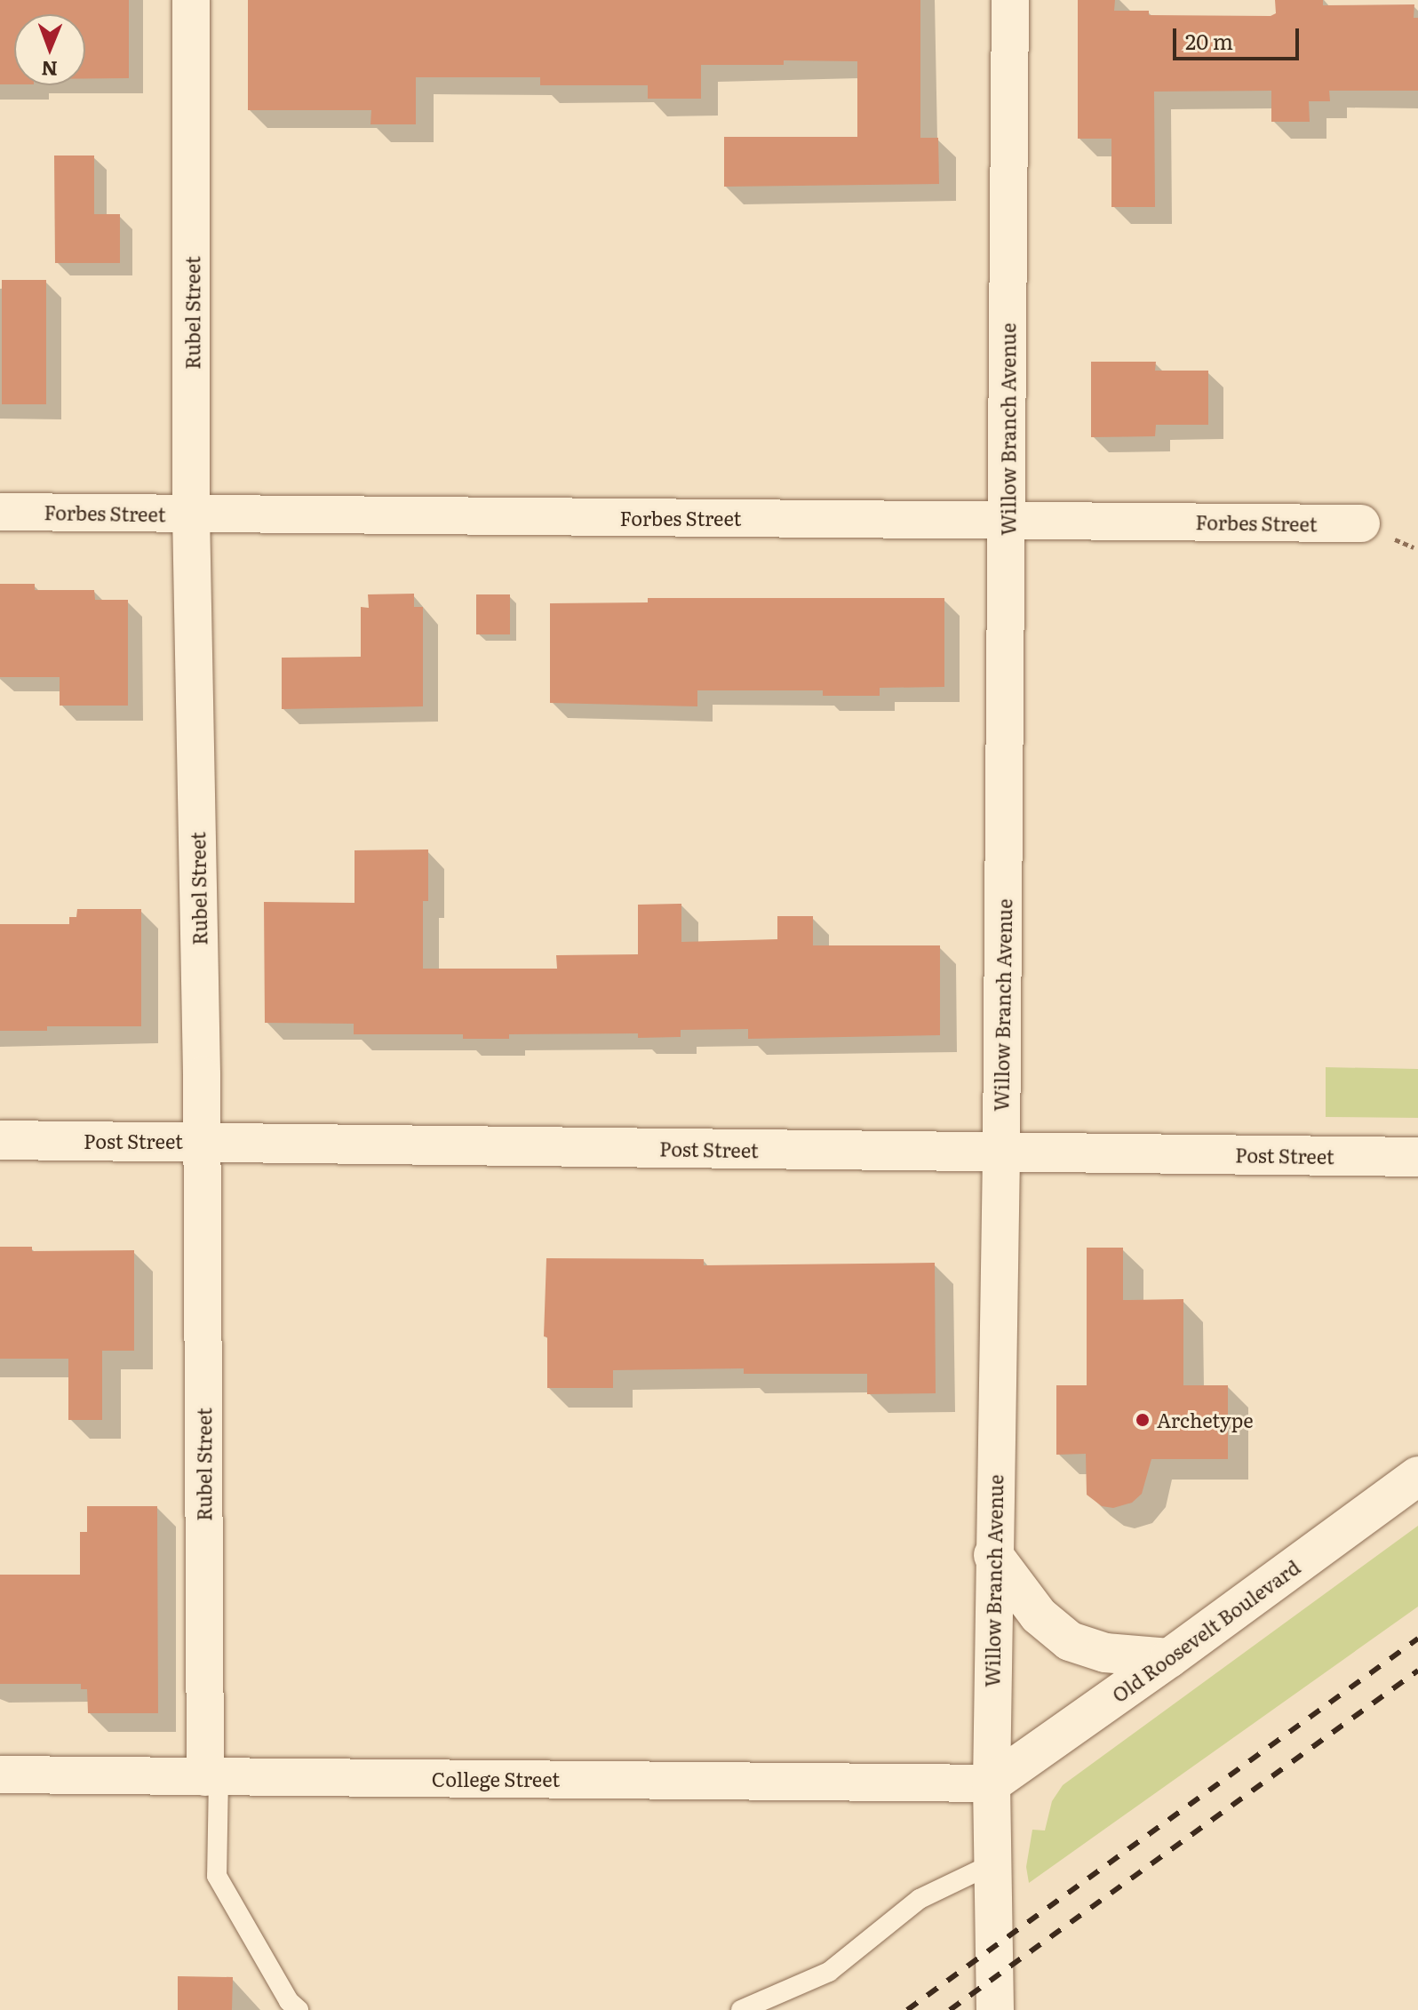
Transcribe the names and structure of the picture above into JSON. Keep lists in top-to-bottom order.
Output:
{
  "streets": {
    "street": [
      "Rubel Street",
      "Willow Branch Avenue",
      "Forbes Street",
      "Post Street",
      "Old Roosevelt Boulevard",
      "College Street"
    ]
  },
  "crossings": [
    ["Rubel Street", "Forbes Street"],
    ["Rubel Street", "Post Street"],
    ["Rubel Street", "College Street"],
    ["Willow Branch Avenue", "Forbes Street"],
    ["Willow Branch Avenue", "Post Street"],
    ["Willow Branch Avenue", "Old Roosevelt Boulevard"],
    ["Willow Branch Avenue", "College Street"],
    ["Old Roosevelt Boulevard", "College Street"]
  ],
  "places": ["Archetype"],
  "scale_bar": "20 m",
  "north": "bottom"
}
